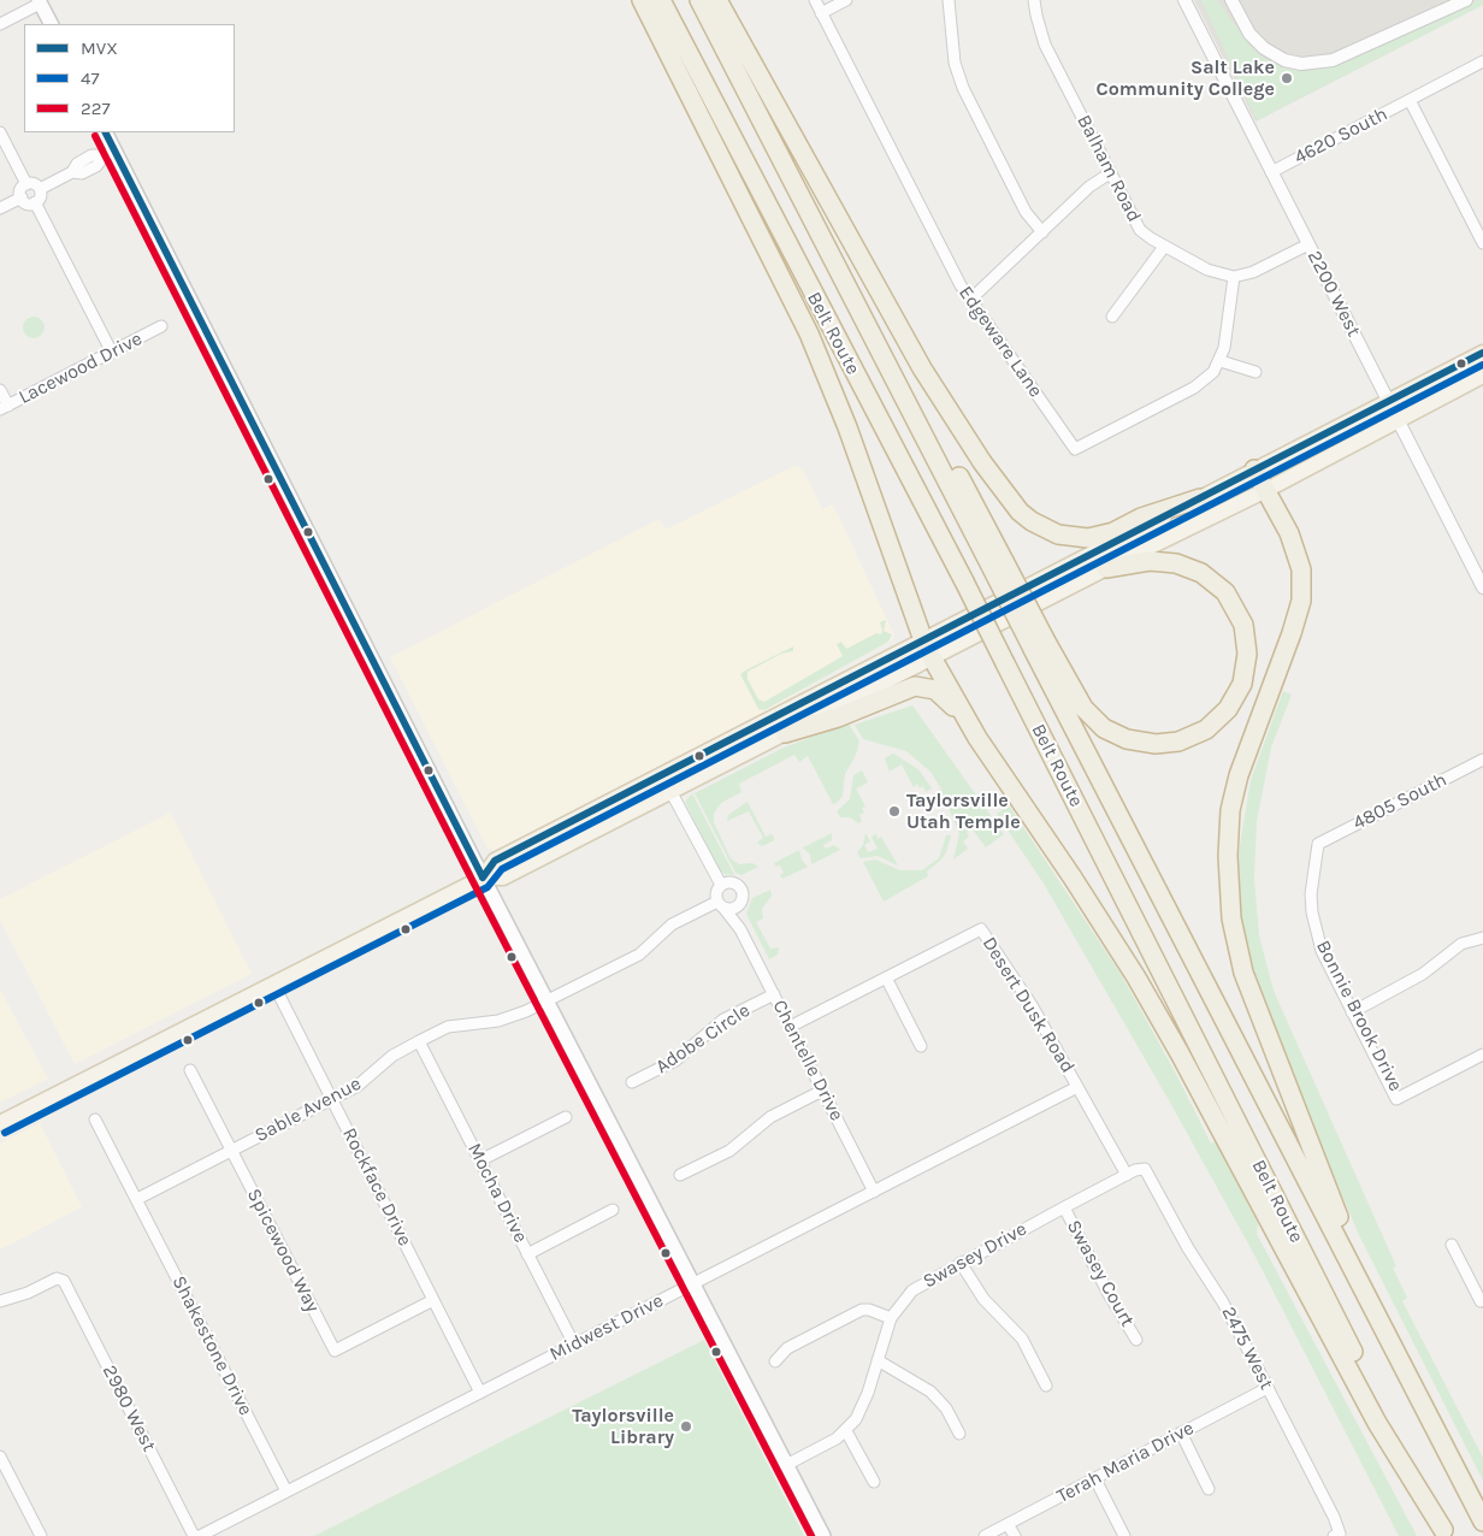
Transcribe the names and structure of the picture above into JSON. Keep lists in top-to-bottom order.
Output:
{
  "streets": {
    "highway": ["Belt Route"],
    "street": [
      "4620 South",
      "Balham Road",
      "2200 West",
      "Edgeware Lane",
      "Lacewood Drive",
      "4805 South",
      "Desert Dusk Road",
      "Bonnie Brook Drive",
      "Adobe Circle",
      "Chentelle Drive",
      "Sable Avenue",
      "Rockface Drive",
      "Mocha Drive",
      "Spicewood Way",
      "Swasey Drive",
      "Swasey Court",
      "Midwest Drive",
      "Shakestone Drive",
      "2475 West",
      "2980 West",
      "Terah Maria Drive"
    ]
  },
  "crossings": [
    ["4620 South", "2200 West"],
    ["4805 South", "Bonnie Brook Drive"],
    ["Desert Dusk Road", "Chentelle Drive"],
    ["Desert Dusk Road", "Swasey Drive"],
    ["Desert Dusk Road", "Midwest Drive"],
    ["Adobe Circle", "Chentelle Drive"],
    ["Chentelle Drive", "Sable Avenue"],
    ["Chentelle Drive", "Midwest Drive"],
    ["Sable Avenue", "Rockface Drive"],
    ["Sable Avenue", "Mocha Drive"],
    ["Sable Avenue", "Spicewood Way"],
    ["Sable Avenue", "Shakestone Drive"],
    ["Rockface Drive", "Spicewood Way"],
    ["Rockface Drive", "Midwest Drive"],
    ["Mocha Drive", "Midwest Drive"],
    ["Swasey Drive", "Swasey Court"],
    ["Swasey Drive", "2475 West"],
    ["Midwest Drive", "Shakestone Drive"],
    ["2475 West", "Terah Maria Drive"]
  ],
  "places": ["Salt Lake Community College", "Taylorsville Utah Temple", "Taylorsville Library"],
  "lines": ["transit line MVX", "transit line 227", "transit line 47"],
  "legend": ["MVX", "47", "227"]
}
